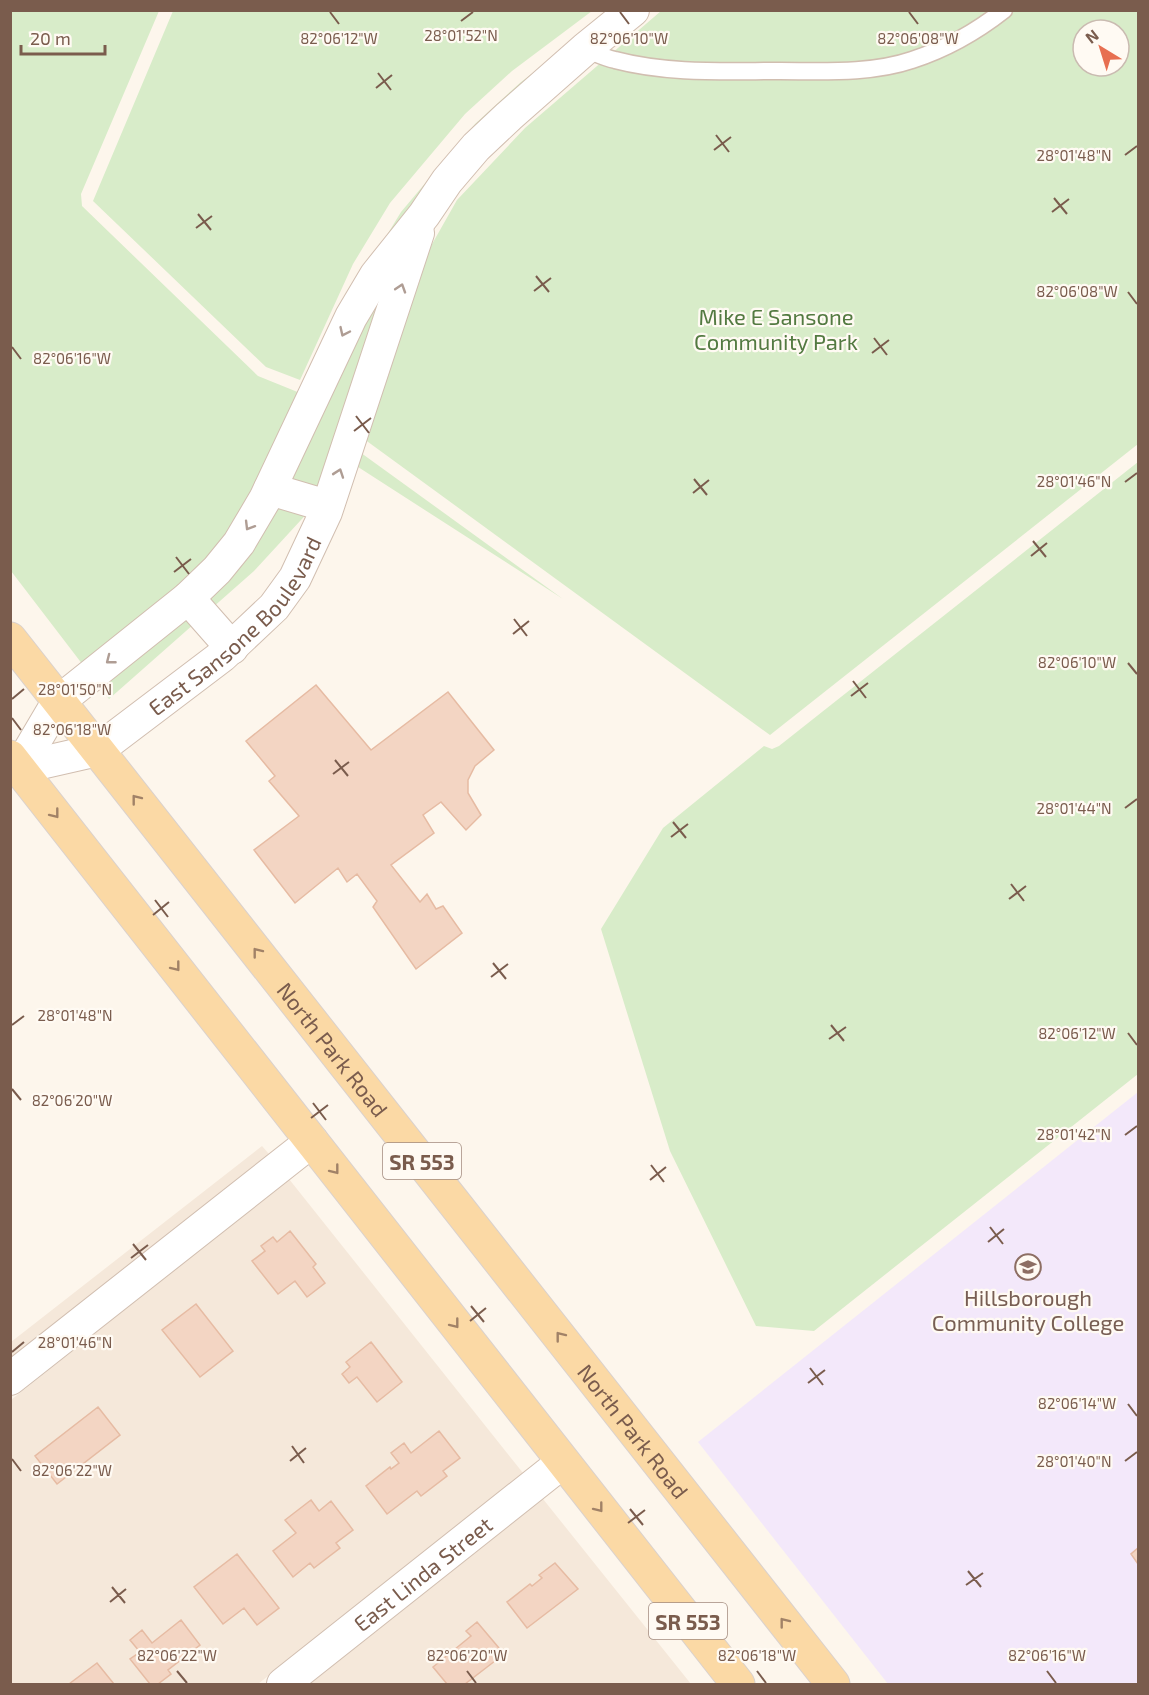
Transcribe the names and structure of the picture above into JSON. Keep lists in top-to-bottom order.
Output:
{
  "streets": {
    "main road": ["North Park Road", "SR 553"],
    "street": ["East Sansone Boulevard", "East Linda Street"]
  },
  "crossings": [
    ["East Sansone Boulevard", "North Park Road"],
    ["East Sansone Boulevard", "SR 553"],
    ["SR 553", "East Linda Street"]
  ],
  "parks": ["Mike E Sansone Community Park"],
  "places": {
    "school or university": ["Hillsborough Community College"]
  },
  "scale_bar": "20 m",
  "north": "top left",
  "coordinates": [
    "28°01'52\"N",
    "82°06'12\"W",
    "82°06'10\"W",
    "82°06'08\"W",
    "28°01'48\"N",
    "82°06'16\"W",
    "28°01'46\"N",
    "28°01'50\"N",
    "82°06'18\"W",
    "28°01'44\"N",
    "82°06'20\"W",
    "28°01'42\"N",
    "82°06'14\"W",
    "28°01'40\"N",
    "82°06'22\"W"
  ]
}
